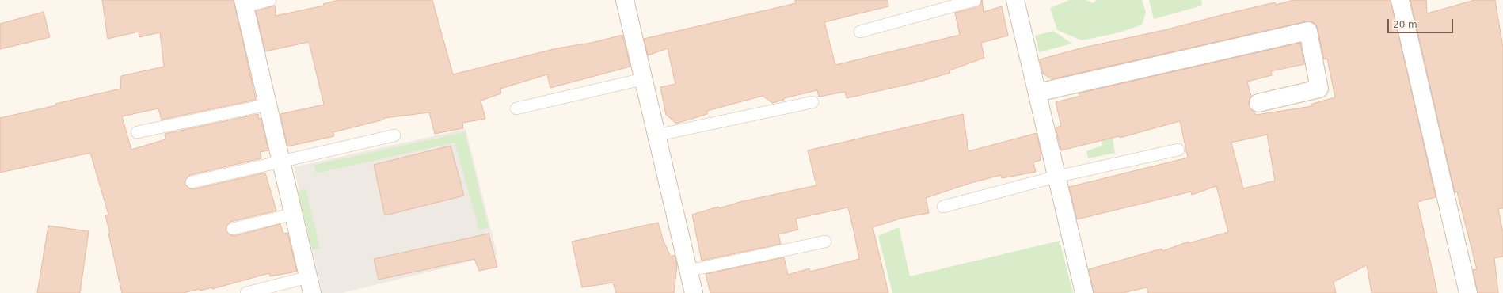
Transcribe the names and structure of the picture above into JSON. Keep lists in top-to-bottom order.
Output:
{
  "scale_bar": "20 m"
}
